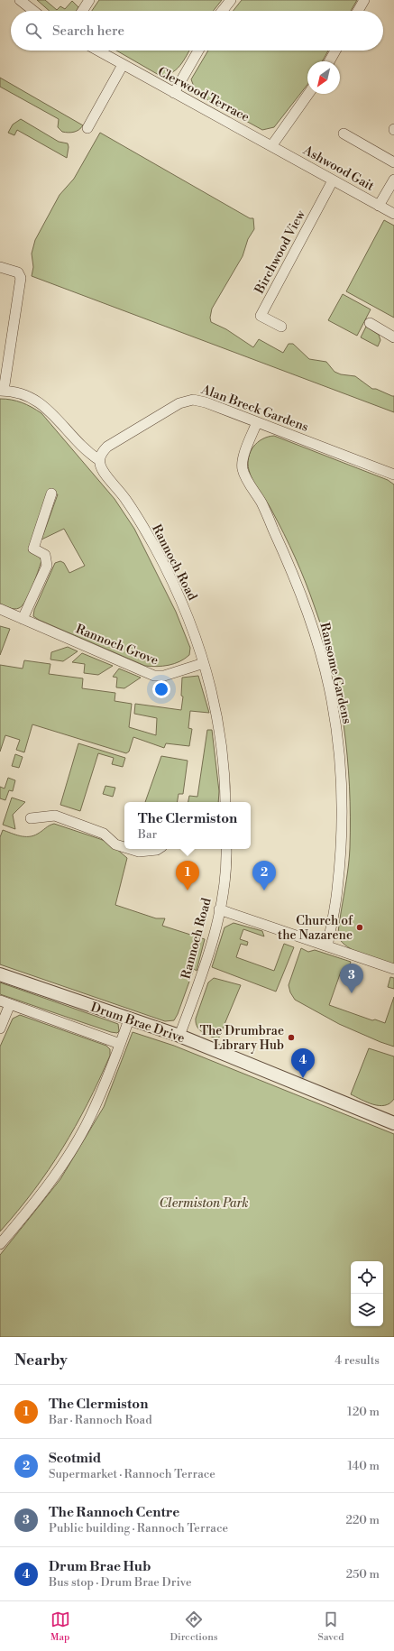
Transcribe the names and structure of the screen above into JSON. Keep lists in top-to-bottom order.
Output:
{
  "streets": {
    "street": [
      "Clerwood Terrace",
      "Ashwood Gait",
      "Birchwood View",
      "Alan Breck Gardens",
      "Rannoch Road",
      "Rannoch Grove",
      "Ransome Gardens",
      "Drum Brae Drive"
    ]
  },
  "crossings": [
    ["Clerwood Terrace", "Ashwood Gait"],
    ["Ashwood Gait", "Birchwood View"],
    ["Alan Breck Gardens", "Rannoch Road"],
    ["Alan Breck Gardens", "Ransome Gardens"],
    ["Rannoch Road", "Rannoch Grove"],
    ["Rannoch Road", "Drum Brae Drive"]
  ],
  "parks": ["Clermiston Park"],
  "places": ["Church of the Nazarene", "The Drumbrae Library Hub"],
  "north": "bottom left",
  "page": {
    "search": "Search here",
    "popup": ["The Clermiston", "Bar"],
    "pins": [
      "1",
      "2",
      "3",
      "4"
    ],
    "heading": ["Nearby", "4 results"],
    "list": [
      {
        "mark": "1",
        "name": "The Clermiston",
        "note": "Bar · Rannoch Road",
        "value": "120 m"
      },
      {
        "mark": "2",
        "name": "Scotmid",
        "note": "Supermarket · Rannoch Terrace",
        "value": "140 m"
      },
      {
        "mark": "3",
        "name": "The Rannoch Centre",
        "note": "Public building · Rannoch Terrace",
        "value": "220 m"
      },
      {
        "mark": "4",
        "name": "Drum Brae Hub",
        "note": "Bus stop · Drum Brae Drive",
        "value": "250 m"
      }
    ],
    "nav": ["Map", "Directions", "Saved"]
  }
}
